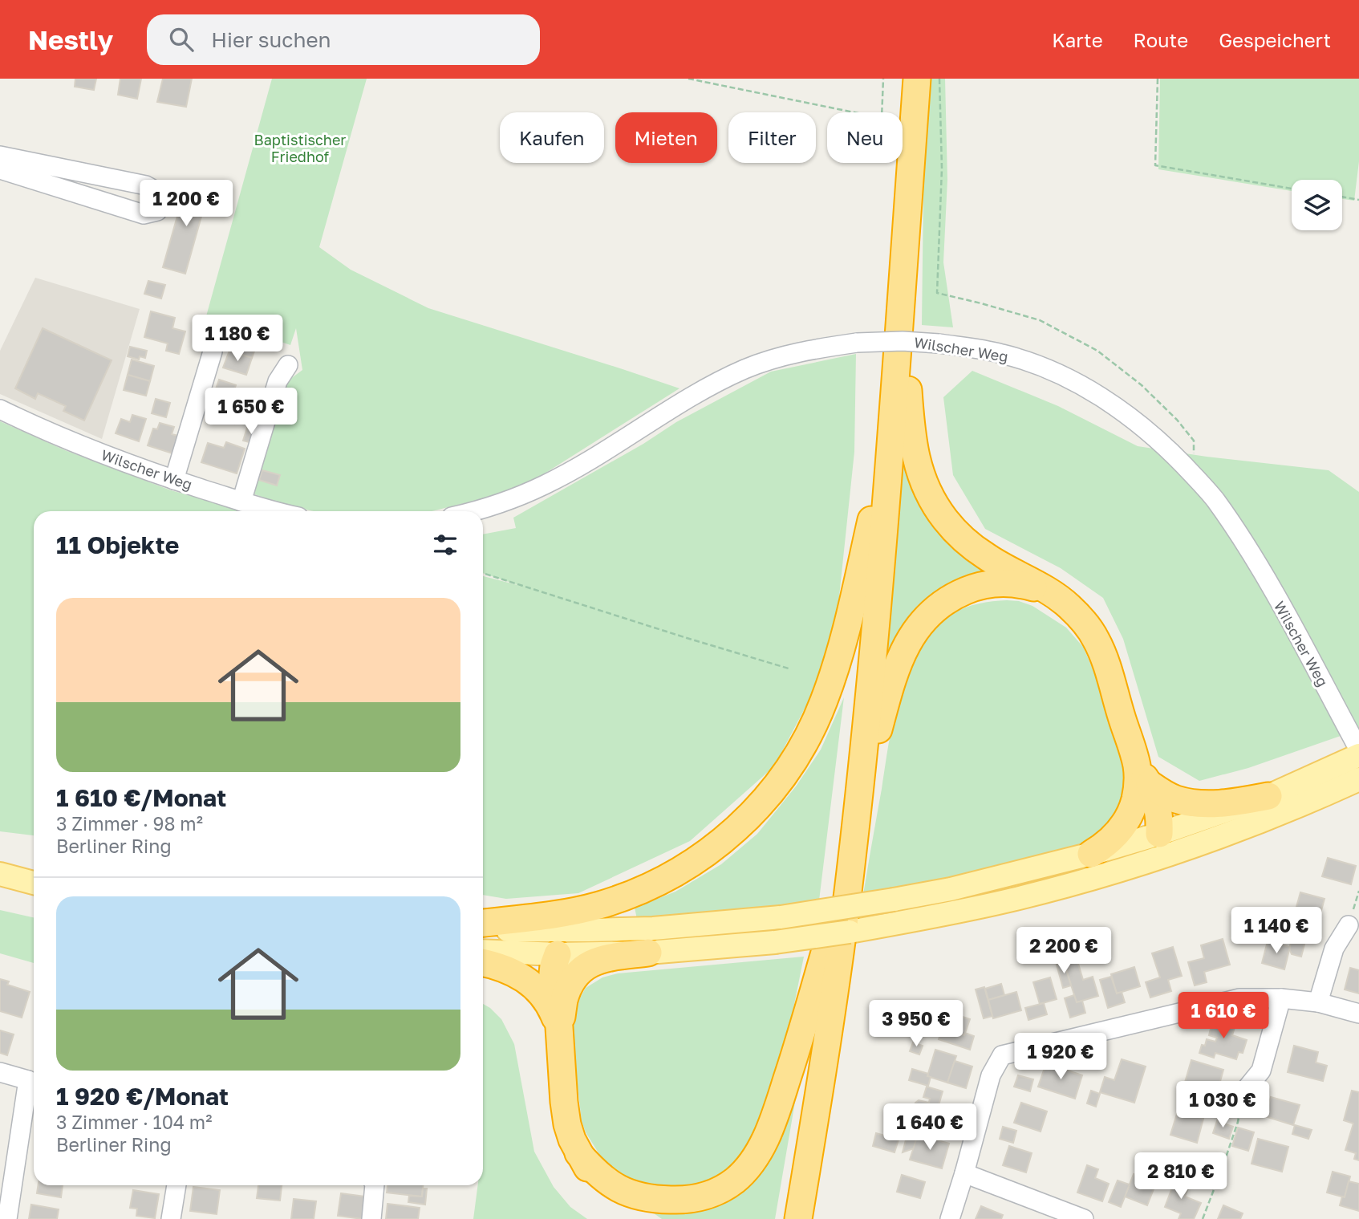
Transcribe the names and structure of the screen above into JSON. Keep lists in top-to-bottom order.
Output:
{
  "streets": {
    "street": ["Wilscher Weg"]
  },
  "parks": ["Baptistischer Friedhof"],
  "page": {
    "header": "Nestly",
    "search": "Hier suchen",
    "nav": ["Karte", "Route", "Gespeichert"],
    "chip": [
      "Kaufen",
      "Mieten",
      "Filter",
      "Neu"
    ],
    "price": [
      "1 200 €",
      "1 180 €",
      "1 650 €",
      "1 140 €",
      "2 200 €",
      "1 610 €",
      "3 950 €",
      "1 920 €",
      "1 030 €",
      "1 640 €",
      "2 810 €"
    ],
    "heading": "11 Objekte",
    "list": [
      {
        "name": "1 610 €/Monat",
        "note": "3 Zimmer · 98 m² · Berliner Ring"
      },
      {
        "name": "1 920 €/Monat",
        "note": "3 Zimmer · 104 m² · Berliner Ring"
      }
    ]
  }
}
